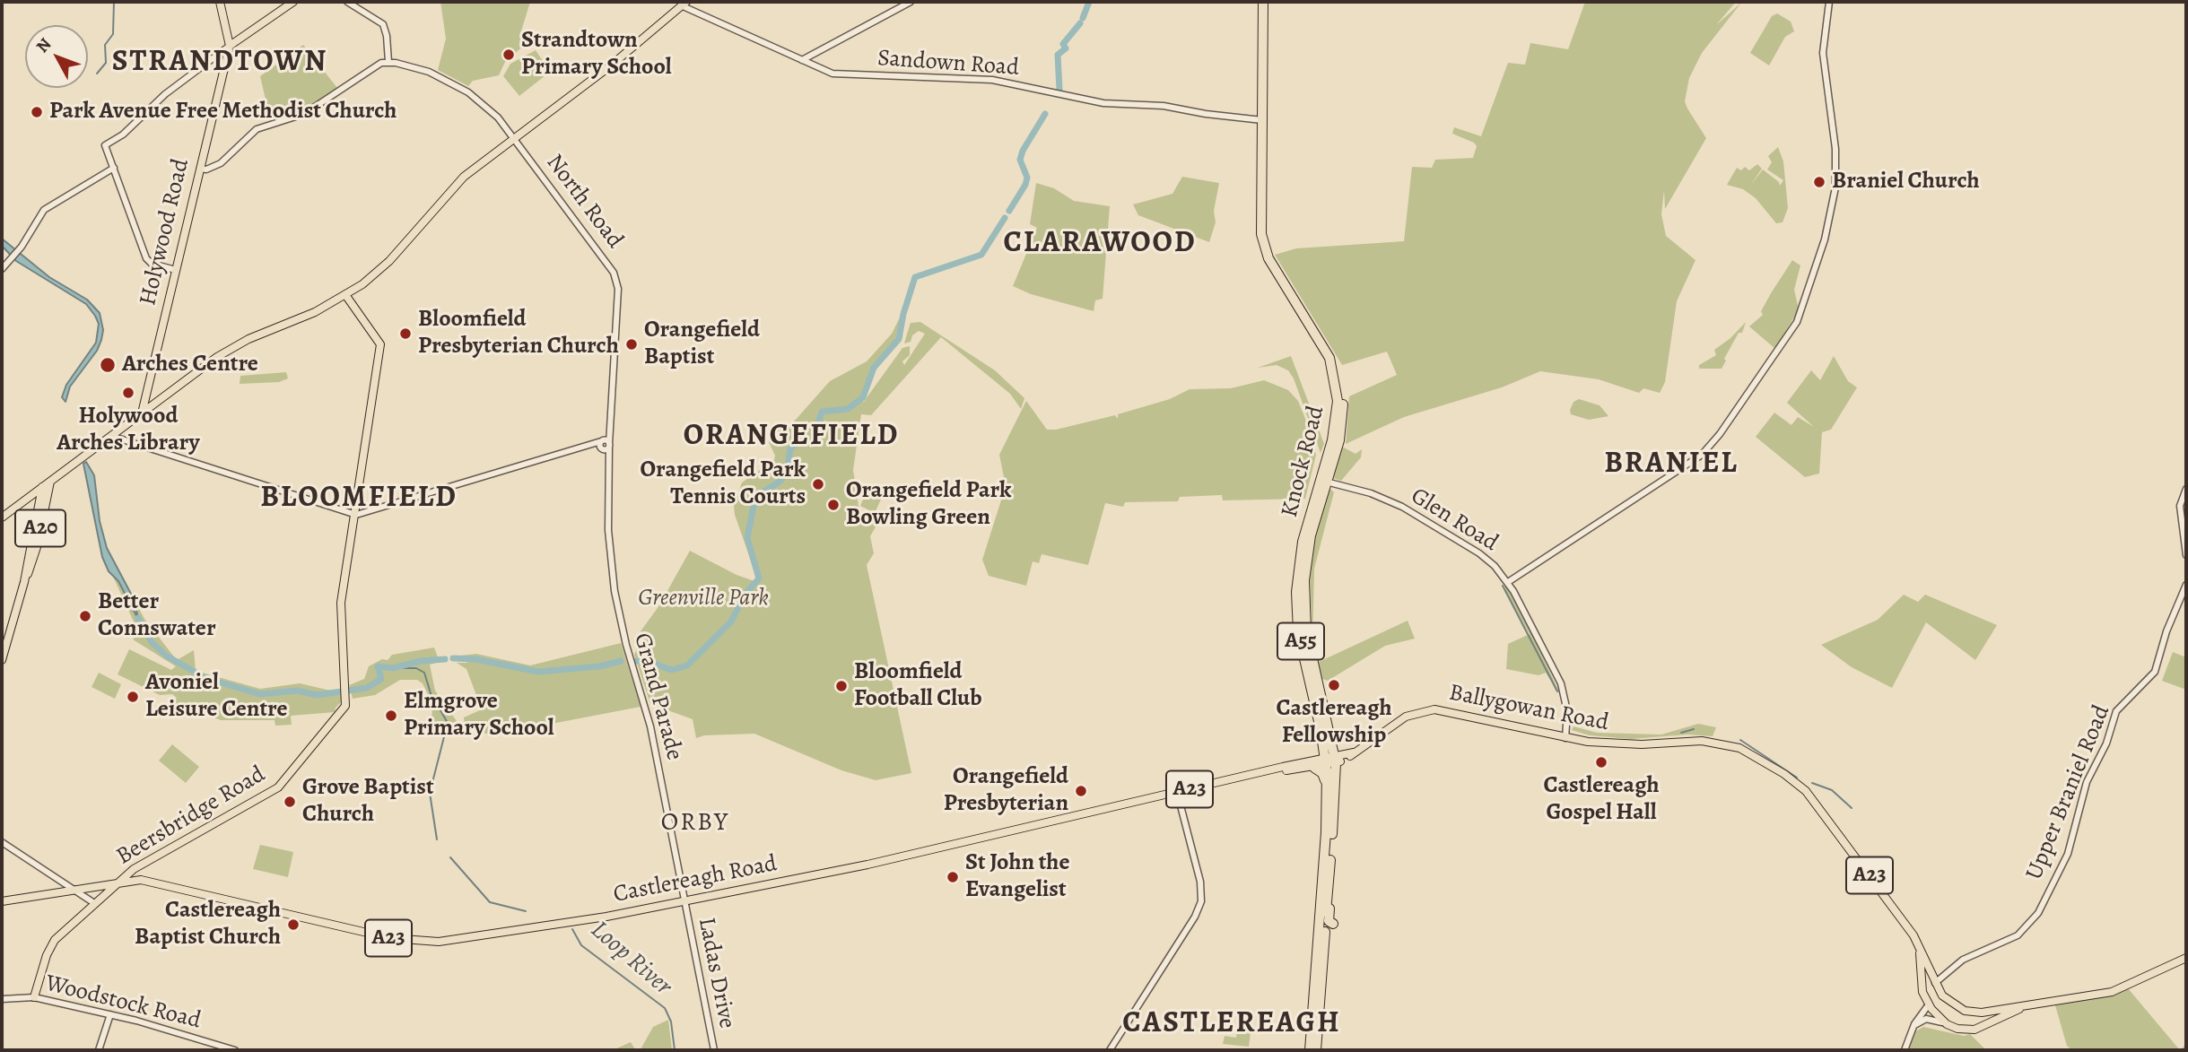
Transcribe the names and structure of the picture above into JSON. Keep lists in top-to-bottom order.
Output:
{
  "streets": {
    "highway": ["Knock Road", "A55"],
    "main road": [
      "Holywood Road",
      "A20",
      "Ballygowan Road",
      "A23",
      "Beersbridge Road",
      "Castlereagh Road"
    ],
    "street": [
      "Sandown Road",
      "North Road",
      "Glen Road",
      "Grand Parade",
      "Upper Braniel Road",
      "Ladas Drive",
      "Woodstock Road"
    ]
  },
  "crossings": [
    ["Sandown Road", "Knock Road"],
    ["Sandown Road", "A20"],
    ["North Road", "A20"],
    ["North Road", "Grand Parade"],
    ["Holywood Road", "A20"],
    ["Knock Road", "Glen Road"],
    ["Knock Road", "A55"],
    ["Knock Road", "Ballygowan Road"],
    ["Knock Road", "Castlereagh Road"],
    ["Glen Road", "Ballygowan Road"],
    ["A20", "Beersbridge Road"],
    ["A55", "Ballygowan Road"],
    ["A55", "Castlereagh Road"],
    ["Grand Parade", "Castlereagh Road"],
    ["Grand Parade", "Ladas Drive"],
    ["Ballygowan Road", "A23"],
    ["Ballygowan Road", "Upper Braniel Road"],
    ["Ballygowan Road", "Castlereagh Road"],
    ["A23", "Beersbridge Road"],
    ["A23", "Castlereagh Road"],
    ["Beersbridge Road", "Castlereagh Road"],
    ["Beersbridge Road", "Woodstock Road"],
    ["Castlereagh Road", "Ladas Drive"]
  ],
  "districts": [
    "STRANDTOWN",
    "CLARAWOOD",
    "ORANGEFIELD",
    "BRANIEL",
    "BLOOMFIELD",
    "ORBY",
    "CASTLEREAGH"
  ],
  "water": ["Loop River"],
  "parks": ["Greenville Park"],
  "places": [
    "Strandtown Primary School",
    "Park Avenue Free Methodist Church",
    "Braniel Church",
    "Bloomfield Presbyterian Church",
    "Orangefield Baptist",
    "Arches Centre",
    "Holywood Arches Library",
    "Orangefield Park Tennis Courts",
    "Orangefield Park Bowling Green",
    "Better Connswater",
    "Castlereagh Fellowship",
    "Bloomfield Football Club",
    "Avoniel Leisure Centre",
    "Elmgrove Primary School",
    "Castlereagh Gospel Hall",
    "Orangefield Presbyterian",
    "Grove Baptist Church",
    "St John the Evangelist",
    "Castlereagh Baptist Church"
  ],
  "north": "top left"
}
